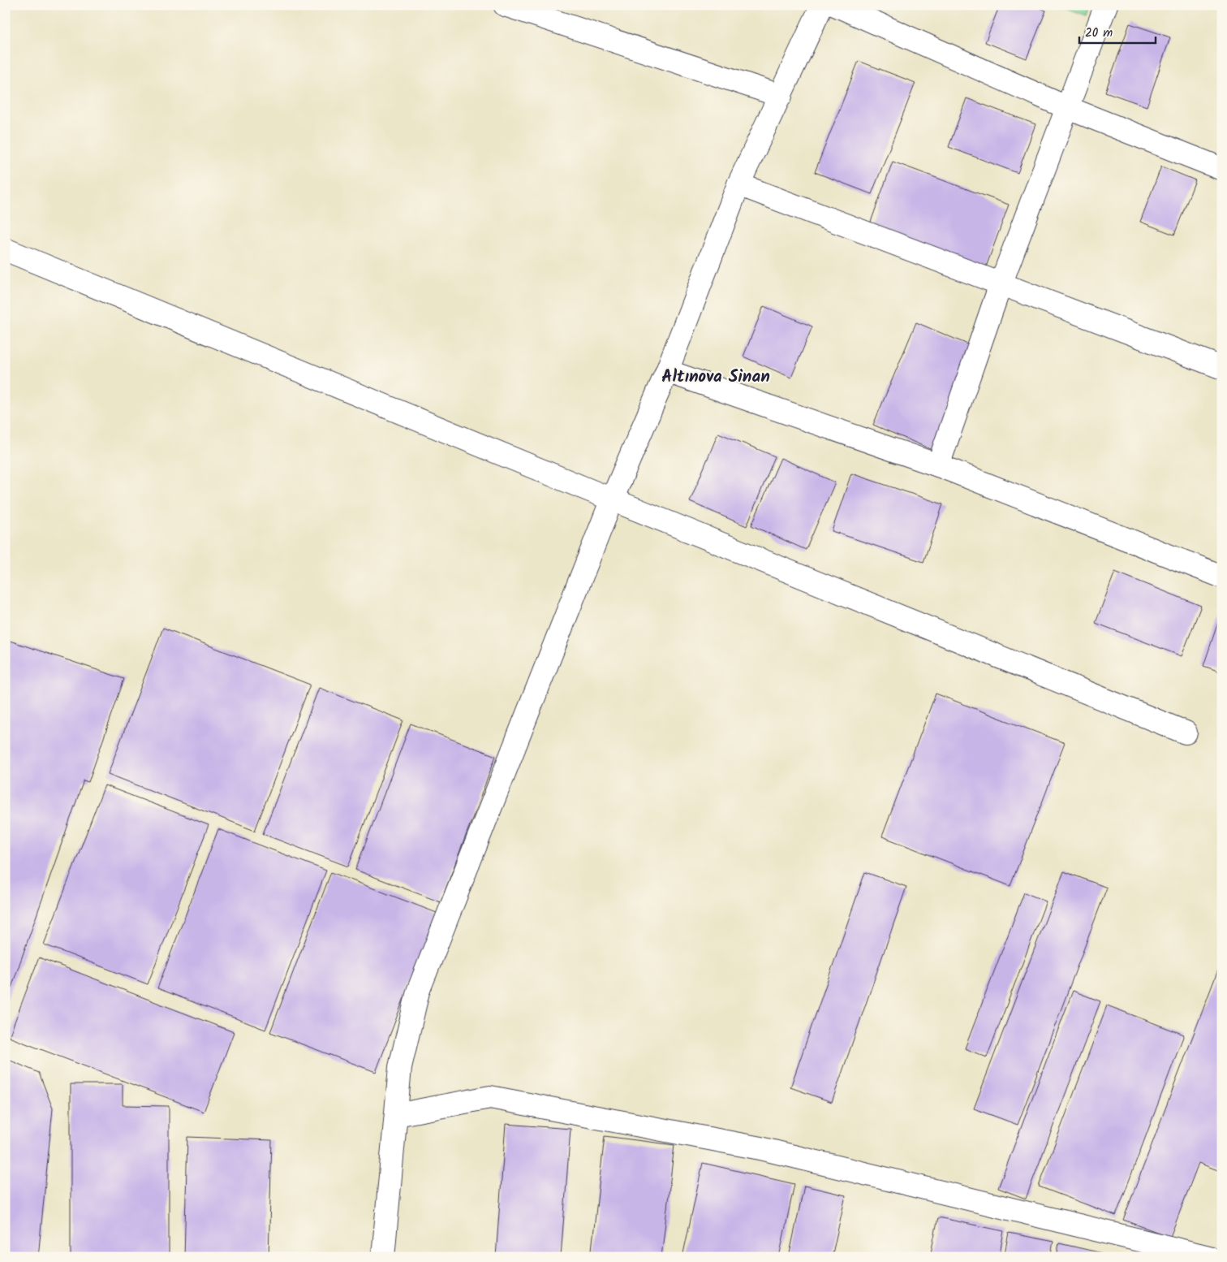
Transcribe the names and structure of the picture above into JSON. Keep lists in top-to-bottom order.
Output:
{
  "districts": ["Altınova Sinan"],
  "scale_bar": "20 m"
}
